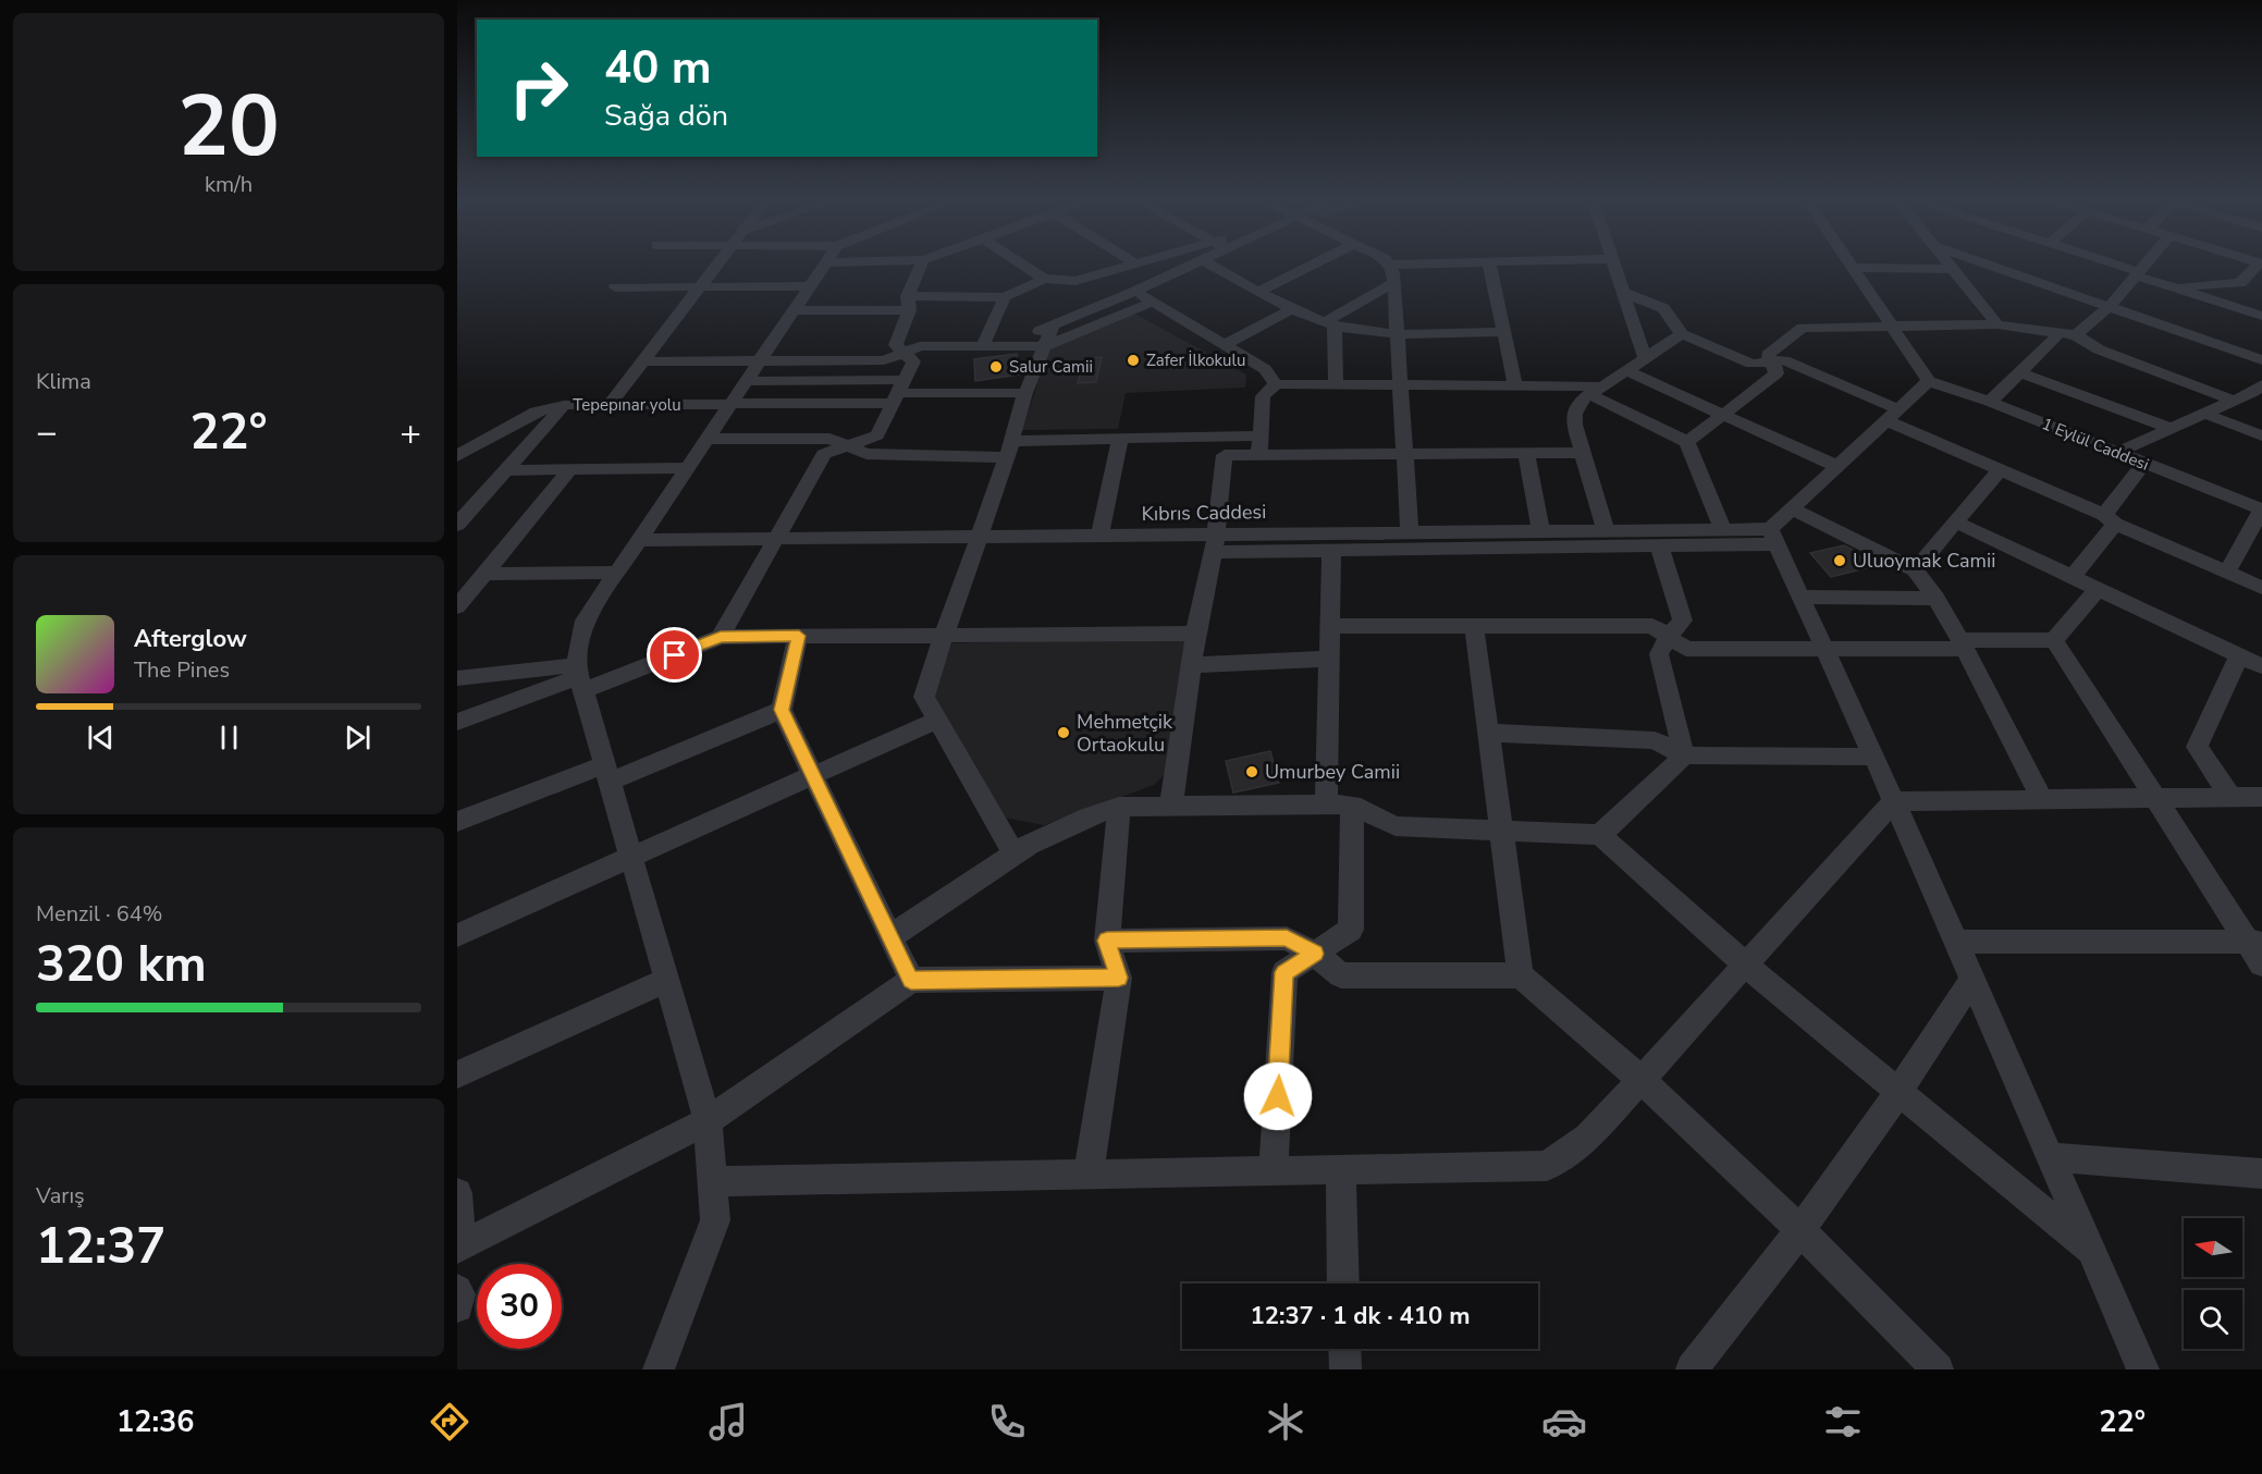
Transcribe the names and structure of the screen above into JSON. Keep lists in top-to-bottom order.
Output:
{
  "streets": {
    "street": ["Tepepınar yolu", "1 Eylül Caddesi", "Kıbrıs Caddesi"]
  },
  "places": [
    "Zafer İlkokulu",
    "Salur Camii",
    "Uluoymak Camii",
    "Mehmetçik Ortaokulu",
    "Umurbey Camii"
  ],
  "north": "left",
  "page": {
    "tile": [
      ["20", "km/h"],
      "Klima",
      ["Menzil · 64%", "320 km"],
      ["Varış", "12:37"]
    ],
    "turn": ["40 m", "Sağa dön"],
    "heat": ["−", "22°", "+"],
    "song": ["Afterglow", "The Pines"],
    "limit": "30",
    "trip": "12:37 · 1 dk · 410 m",
    "tabs": ["12:36", "22°"]
  }
}
